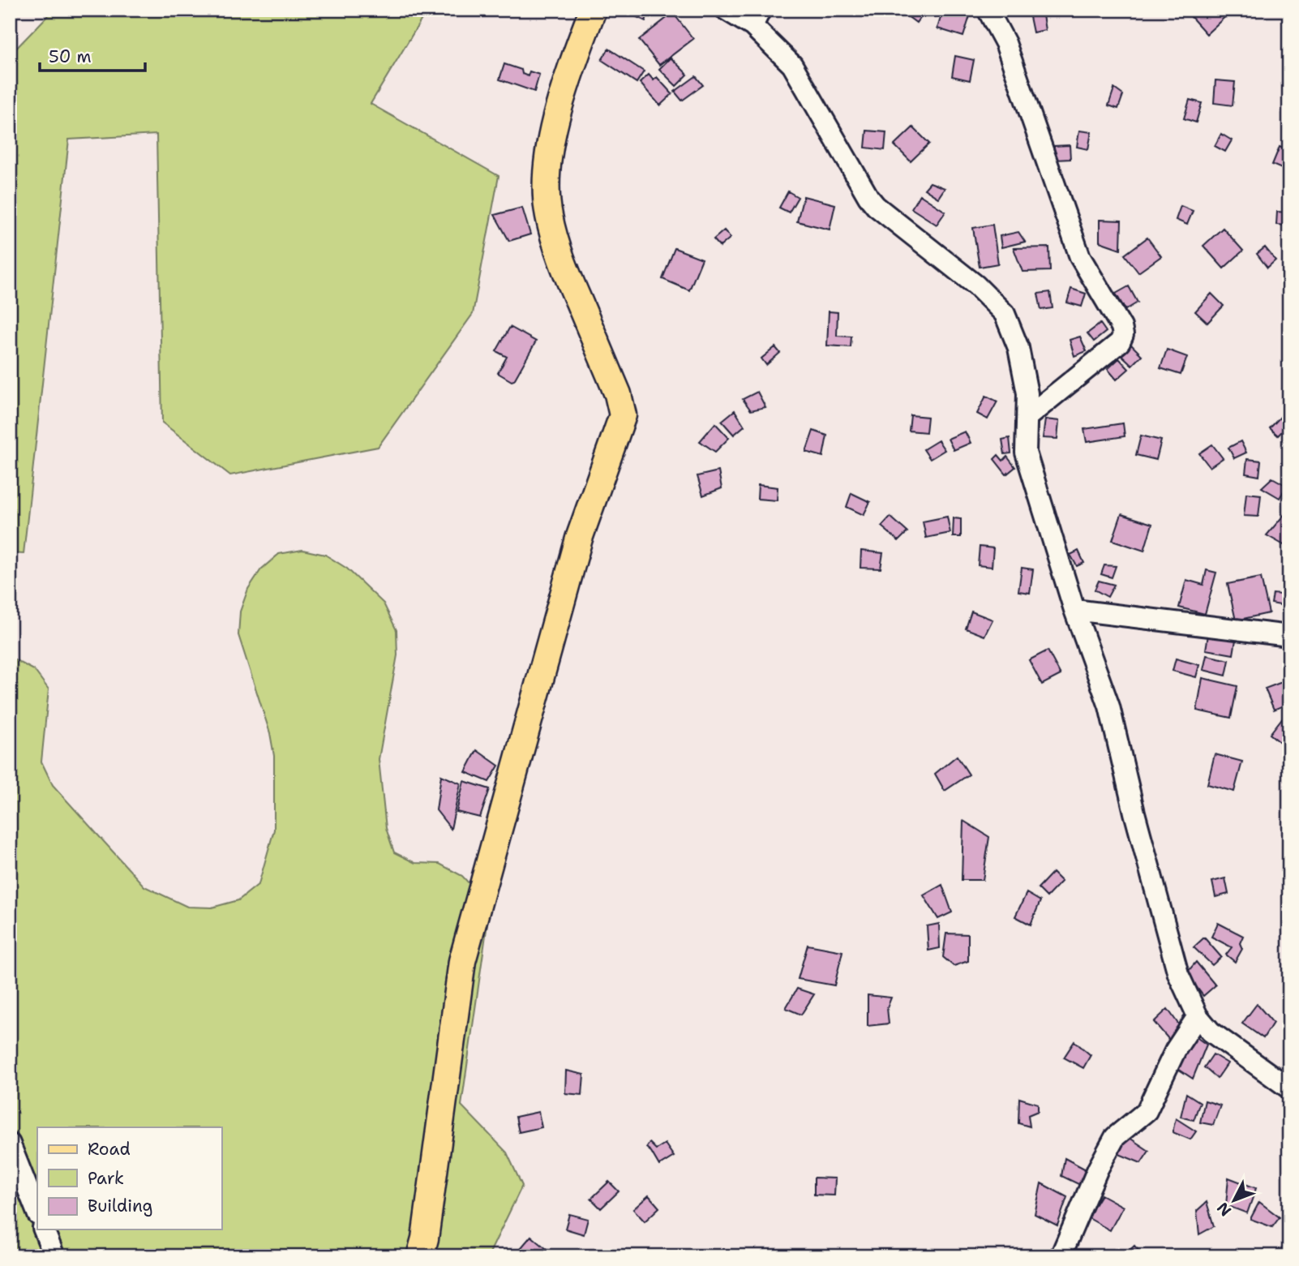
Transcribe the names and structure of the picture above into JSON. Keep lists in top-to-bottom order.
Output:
{
  "legend": ["Road", "Park", "Building"],
  "scale_bar": "50 m",
  "north": "bottom left"
}
